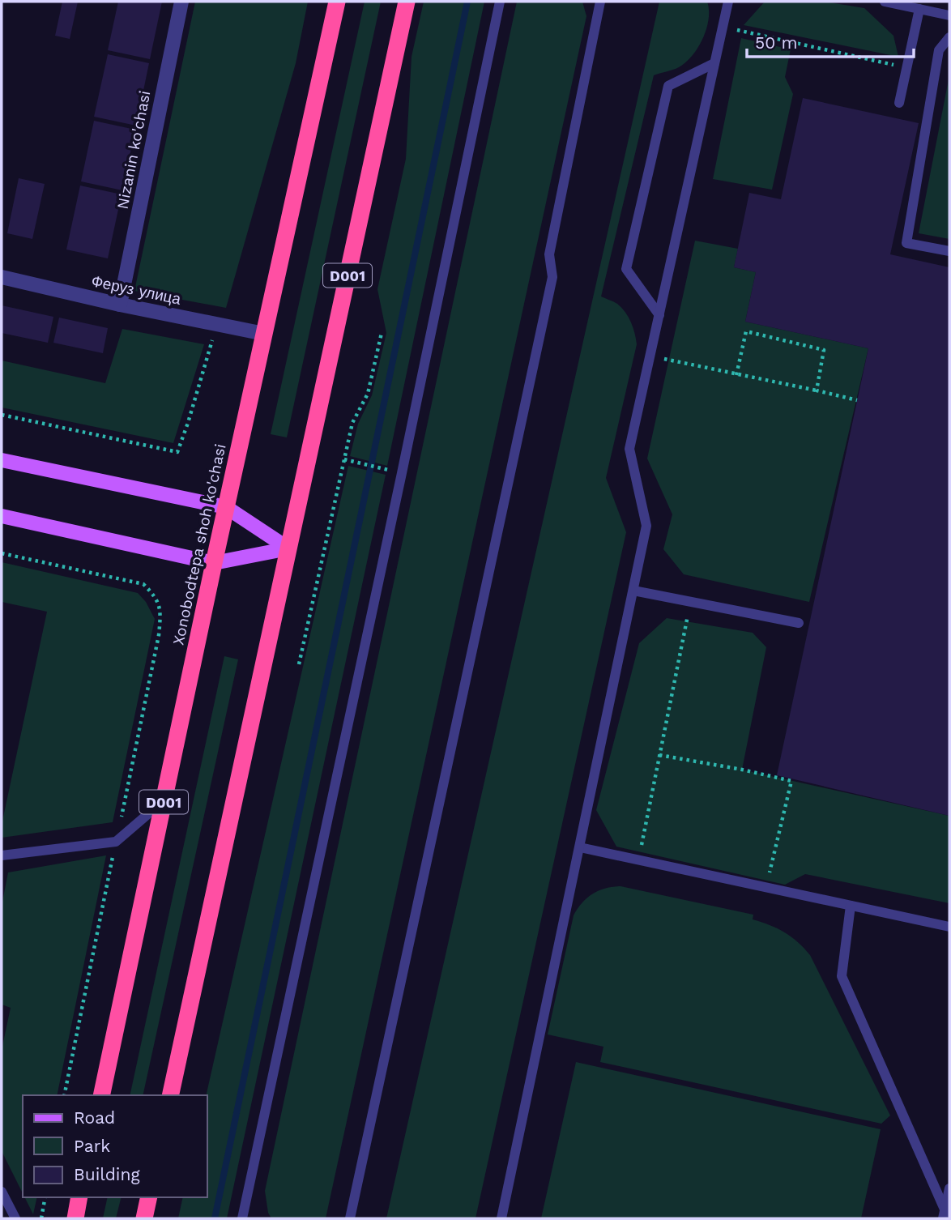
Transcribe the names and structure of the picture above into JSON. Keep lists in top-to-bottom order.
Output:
{
  "streets": {
    "highway": ["D001", "Xonobodtepa shoh ko'chasi"],
    "street": ["Nizanin ko'chasi", "Феруз улица"]
  },
  "crossings": [
    ["Nizanin ko'chasi", "Феруз улица"],
    ["Феруз улица", "Xonobodtepa shoh ko'chasi"]
  ],
  "legend": ["Road", "Park", "Building"],
  "scale_bar": "50 m"
}
